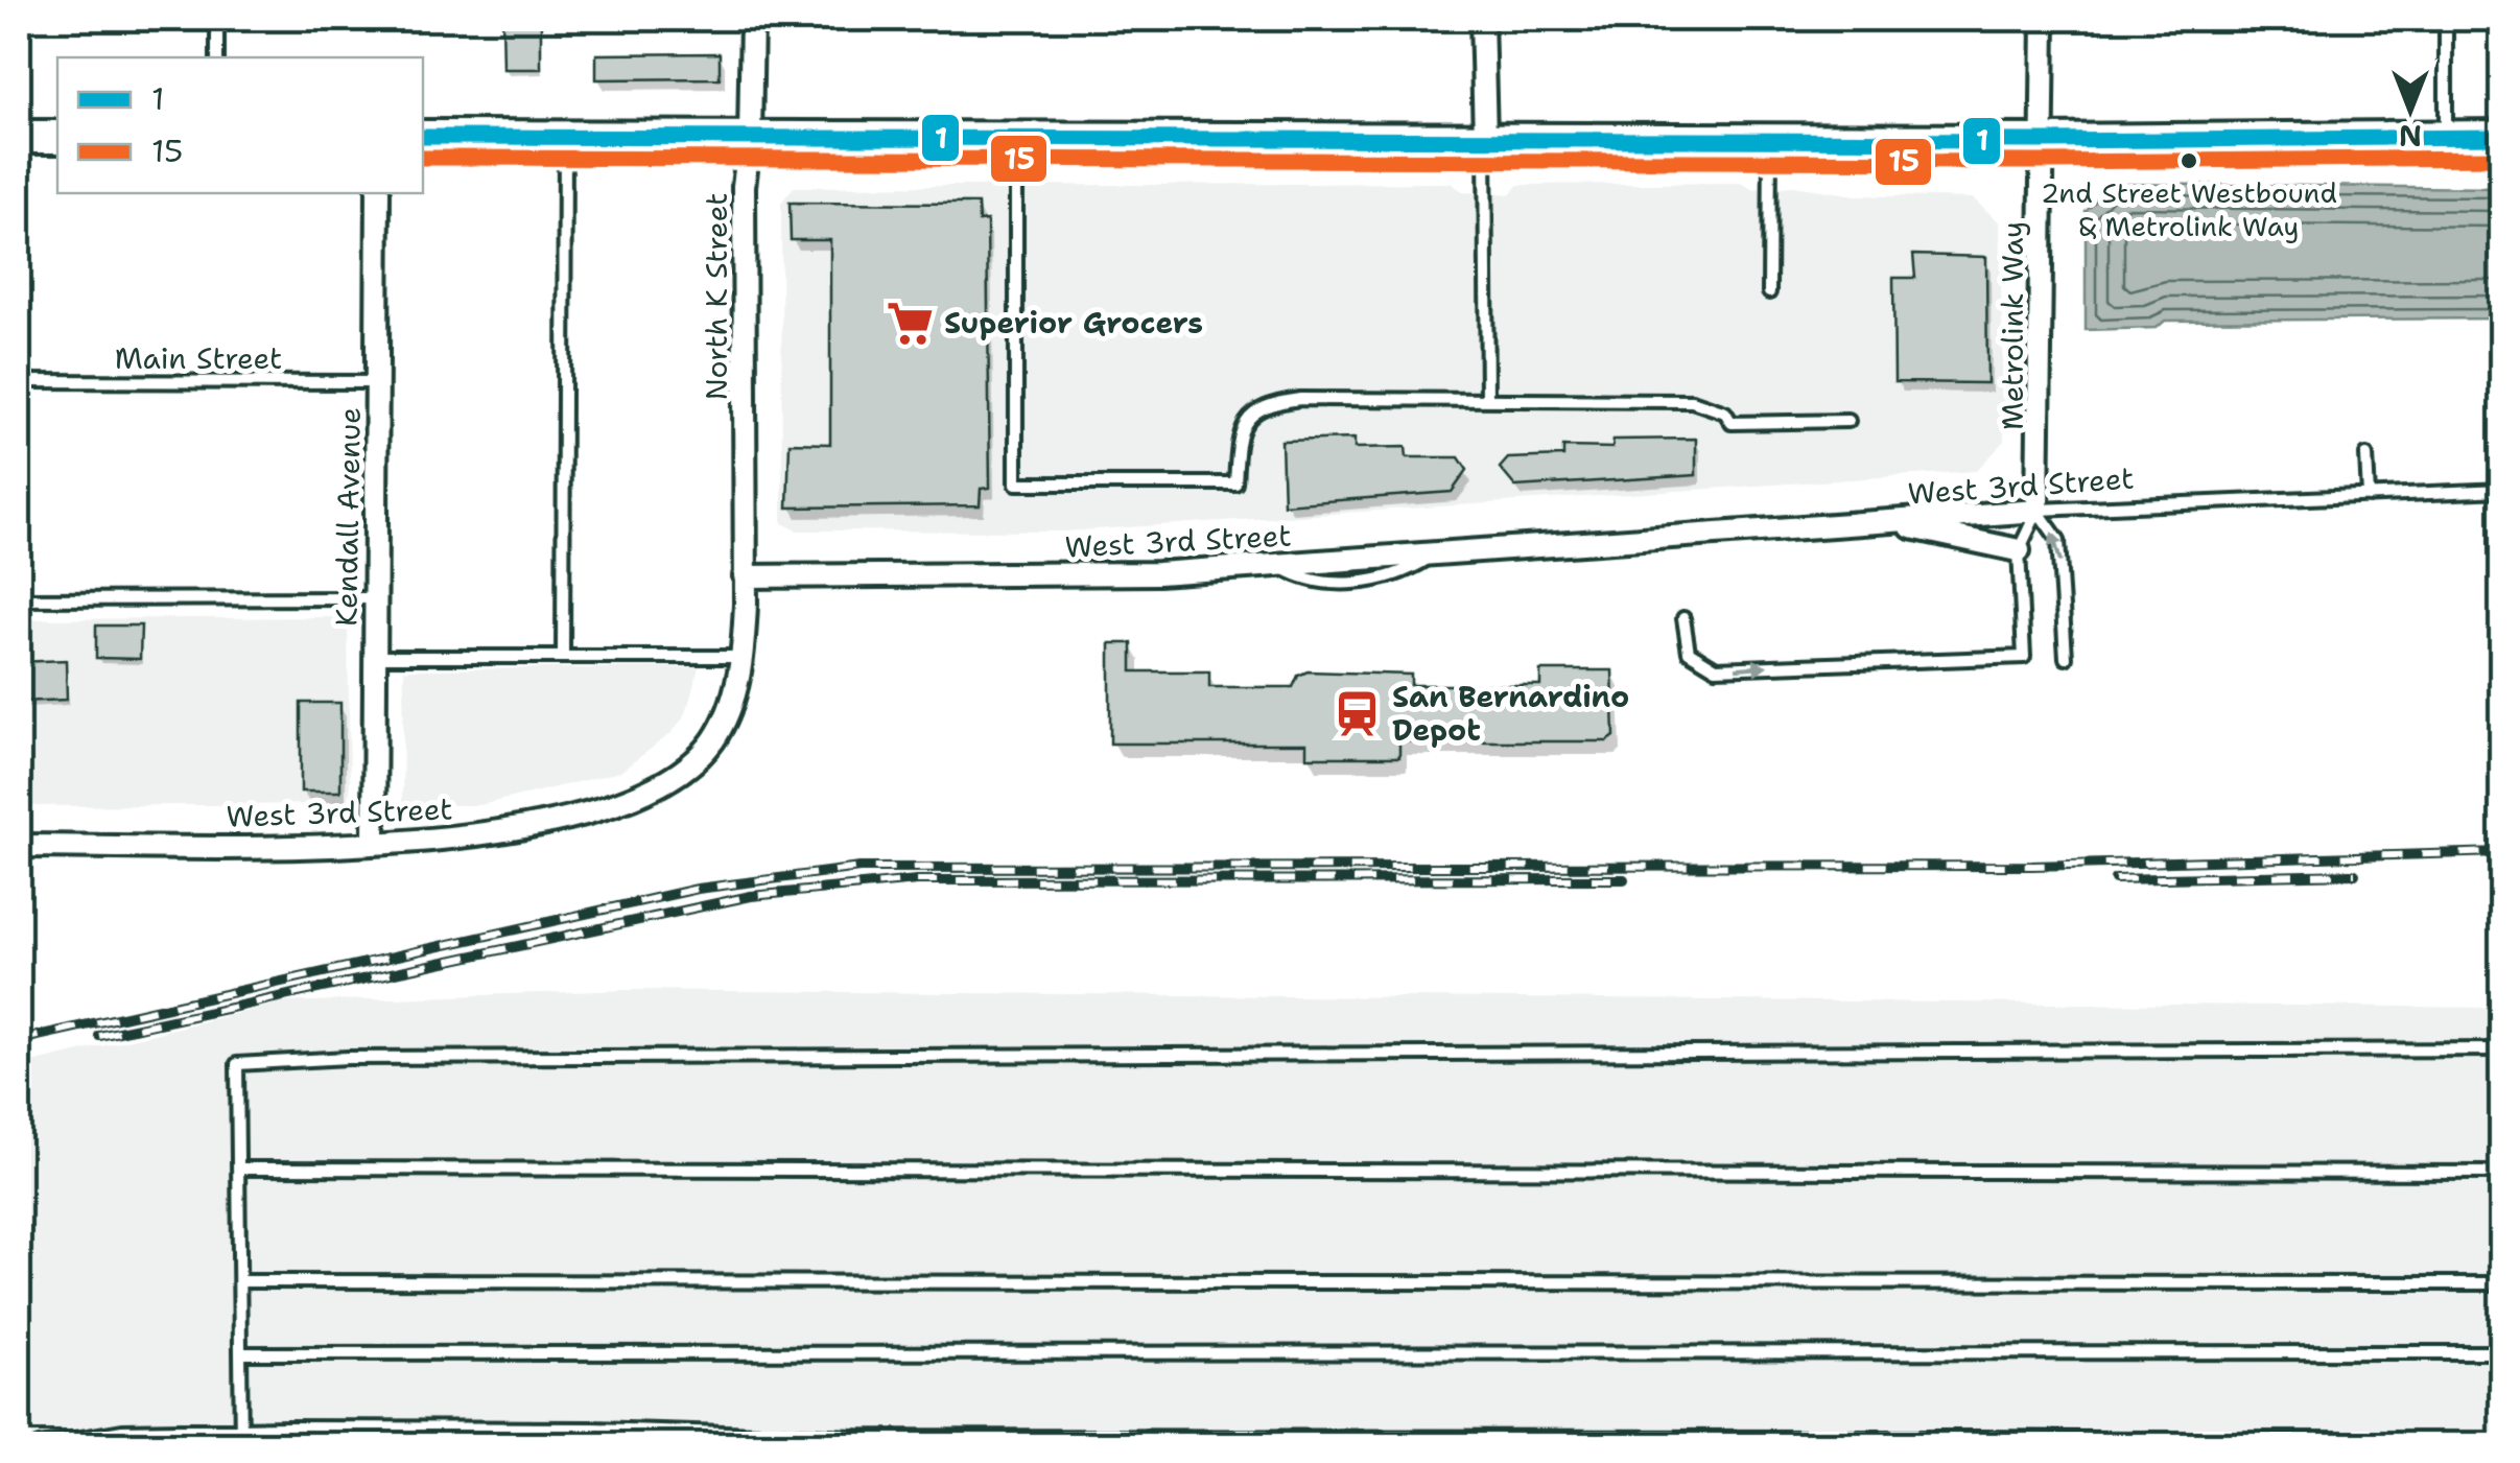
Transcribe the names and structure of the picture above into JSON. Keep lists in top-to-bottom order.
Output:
{
  "streets": {
    "street": [
      "North K Street",
      "Metrolink Way",
      "West 3rd Street",
      "Kendall Avenue"
    ],
    "lane": ["Main Street"]
  },
  "crossings": [
    ["North K Street", "West 3rd Street"],
    ["Metrolink Way", "West 3rd Street"],
    ["Main Street", "Kendall Avenue"],
    ["West 3rd Street", "Kendall Avenue"]
  ],
  "places": {
    "other": ["2nd Street Westbound & Metrolink Way"],
    "supermarket": ["Superior Grocers"],
    "station": ["San Bernardino Depot"]
  },
  "lines": ["transit line 1", "transit line 15"],
  "legend": ["1", "15"],
  "north": "bottom"
}
